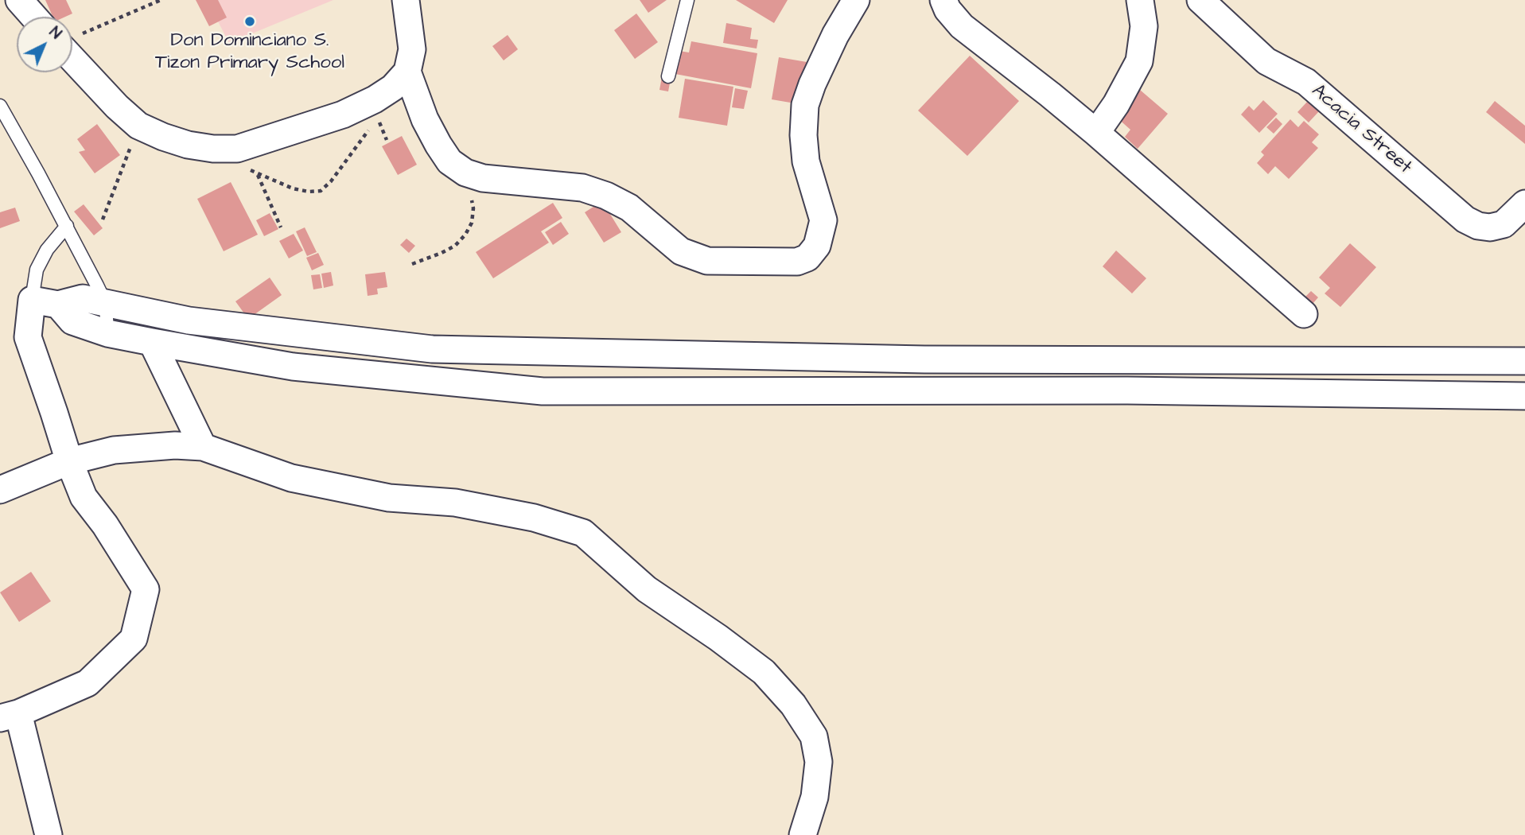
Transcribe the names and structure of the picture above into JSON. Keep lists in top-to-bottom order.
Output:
{
  "streets": {
    "street": ["Acacia Street"]
  },
  "places": ["Don Dominciano S. Tizon Primary School"],
  "north": "top right"
}
